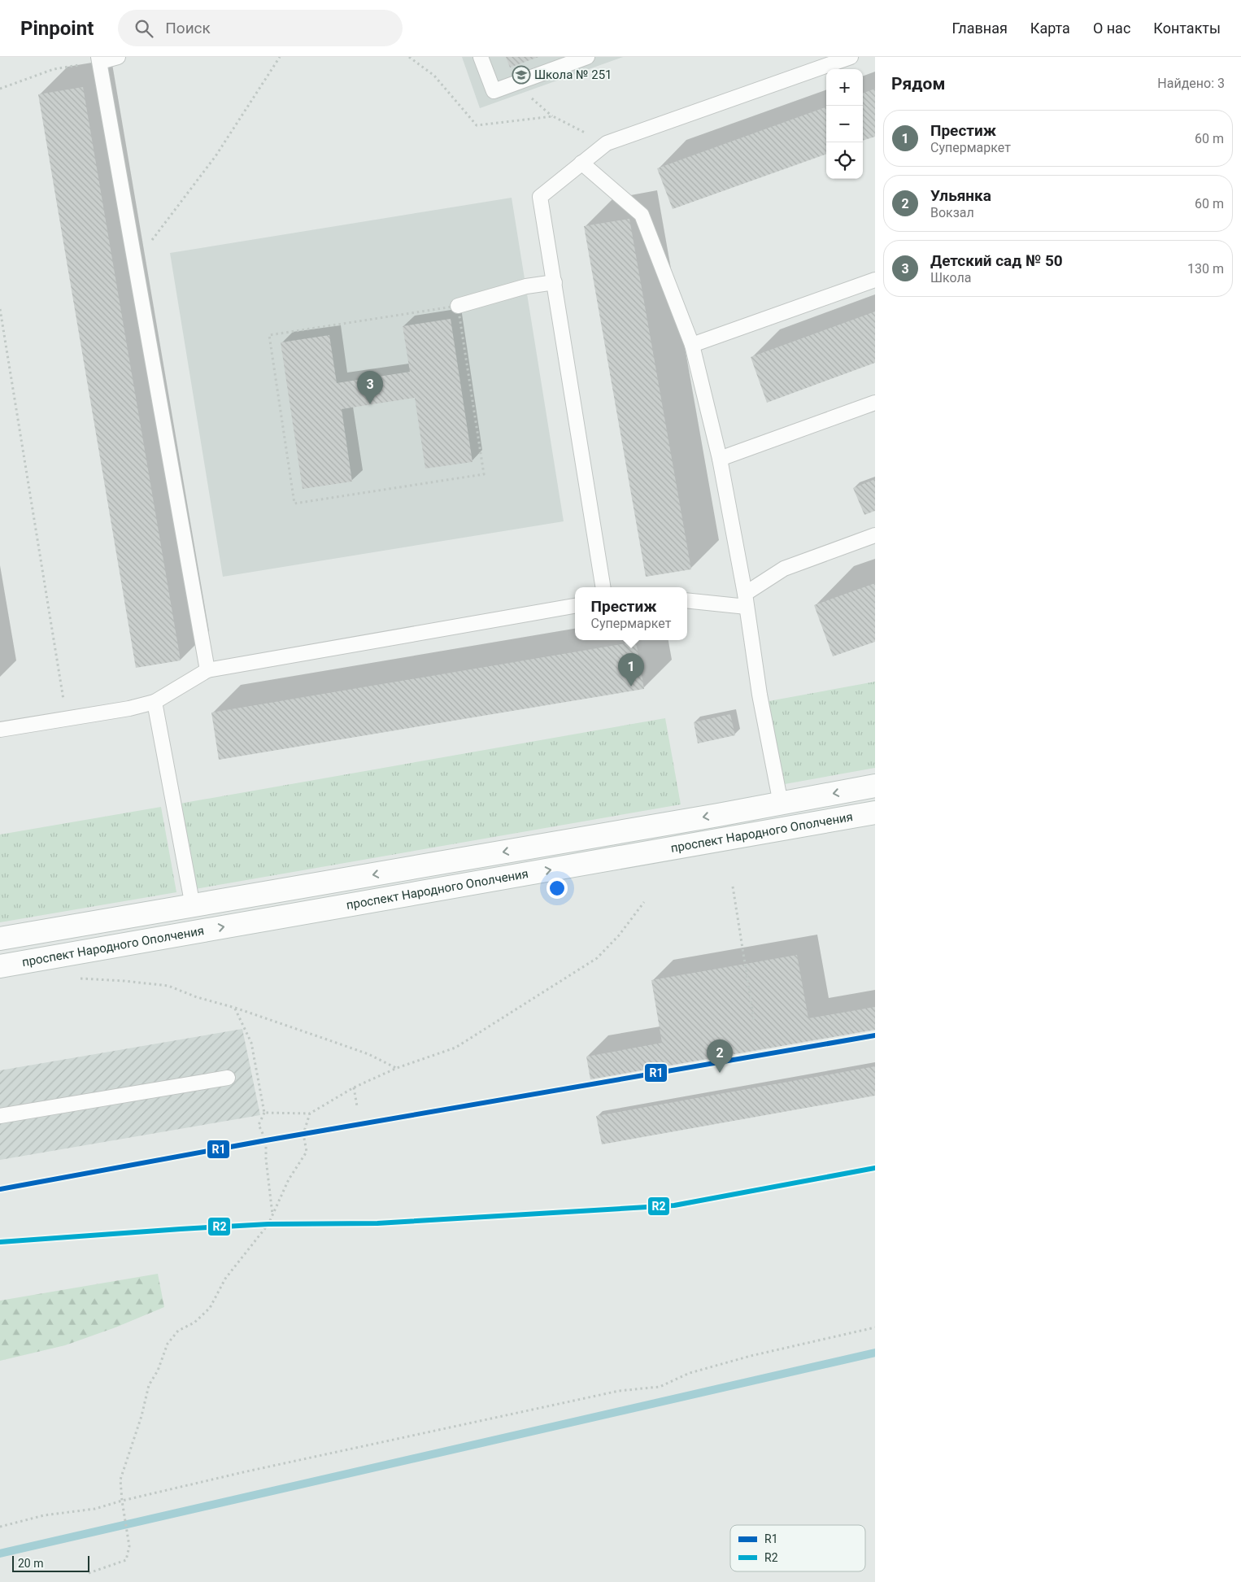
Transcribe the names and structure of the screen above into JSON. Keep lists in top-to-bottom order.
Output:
{
  "streets": {
    "main road": ["проспект Народного Ополчения"]
  },
  "places": {
    "school or university": ["Школа № 251"]
  },
  "lines": ["transit line R1", "transit line R2"],
  "legend": ["R1", "R2"],
  "scale_bar": "20 m",
  "page": {
    "header": "Pinpoint",
    "search": "Поиск",
    "nav": [
      "Главная",
      "Карта",
      "О нас",
      "Контакты"
    ],
    "heading": ["Рядом", "Найдено: 3"],
    "map_buttons": ["+", "−"],
    "list": [
      {
        "mark": "1",
        "name": "Престиж",
        "note": "Супермаркет",
        "value": "60 m"
      },
      {
        "mark": "2",
        "name": "Ульянка",
        "note": "Вокзал",
        "value": "60 m"
      },
      {
        "mark": "3",
        "name": "Детский сад № 50",
        "note": "Школа",
        "value": "130 m"
      }
    ],
    "pins": ["3", "1", "2"],
    "popup": ["Престиж", "Супермаркет"],
    "scale": "20 m"
  }
}
